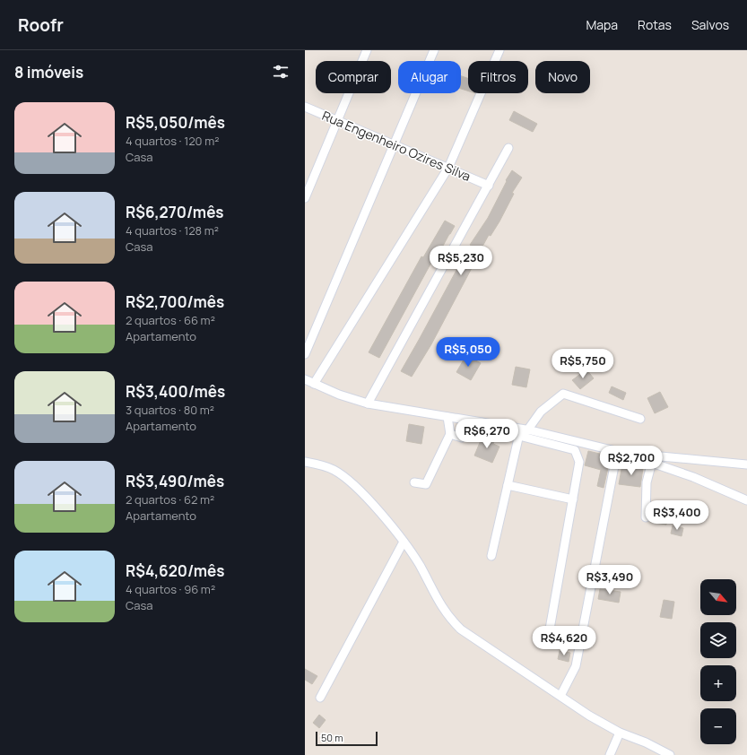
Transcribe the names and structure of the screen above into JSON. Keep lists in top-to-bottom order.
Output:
{
  "streets": {
    "street": ["Rua Engenheiro Ozires Silva"]
  },
  "scale_bar": "50 m",
  "north": "bottom right",
  "page": {
    "header": "Roofr",
    "nav": ["Mapa", "Rotas", "Salvos"],
    "heading": "8 imóveis",
    "chip": [
      "Comprar",
      "Alugar",
      "Filtros",
      "Novo"
    ],
    "list": [
      {
        "name": "R$5,050/mês",
        "note": "4 quartos · 120 m² · Casa"
      },
      {
        "name": "R$6,270/mês",
        "note": "4 quartos · 128 m² · Casa"
      },
      {
        "name": "R$2,700/mês",
        "note": "2 quartos · 66 m² · Apartamento"
      },
      {
        "name": "R$3,400/mês",
        "note": "3 quartos · 80 m² · Apartamento"
      },
      {
        "name": "R$3,490/mês",
        "note": "2 quartos · 62 m² · Apartamento"
      },
      {
        "name": "R$4,620/mês",
        "note": "4 quartos · 96 m² · Casa"
      }
    ],
    "price": [
      "R$5,230",
      "R$5,050",
      "R$5,750",
      "R$6,270",
      "R$2,700",
      "R$3,400",
      "R$3,490",
      "R$4,620"
    ],
    "map_buttons": ["+", "−"],
    "scale": "50 m"
  }
}
